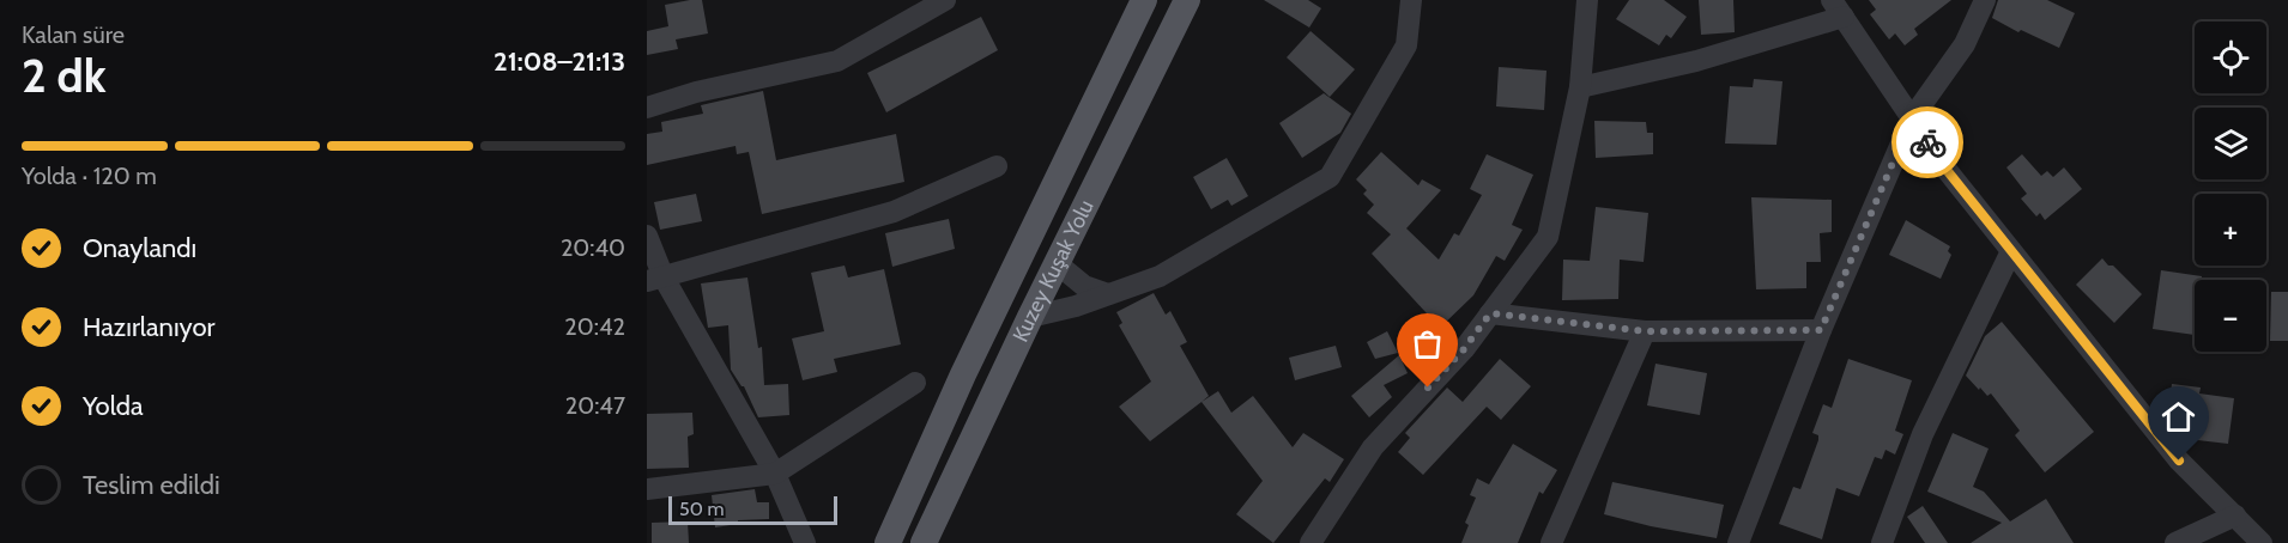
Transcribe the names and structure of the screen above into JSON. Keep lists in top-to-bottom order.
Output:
{
  "streets": {
    "main road": ["Kuzey Kuşak Yolu"]
  },
  "scale_bar": "50 m",
  "page": {
    "heading": ["2 dk", "Kalan süre", "21:08–21:13"],
    "map_buttons": ["+", "−"],
    "bar": "Yolda · 120 m",
    "list": [
      ["Onaylandı", "20:40"],
      ["Hazırlanıyor", "20:42"],
      ["Yolda", "20:47"],
      "Teslim edildi"
    ],
    "scale": "50 m"
  }
}
